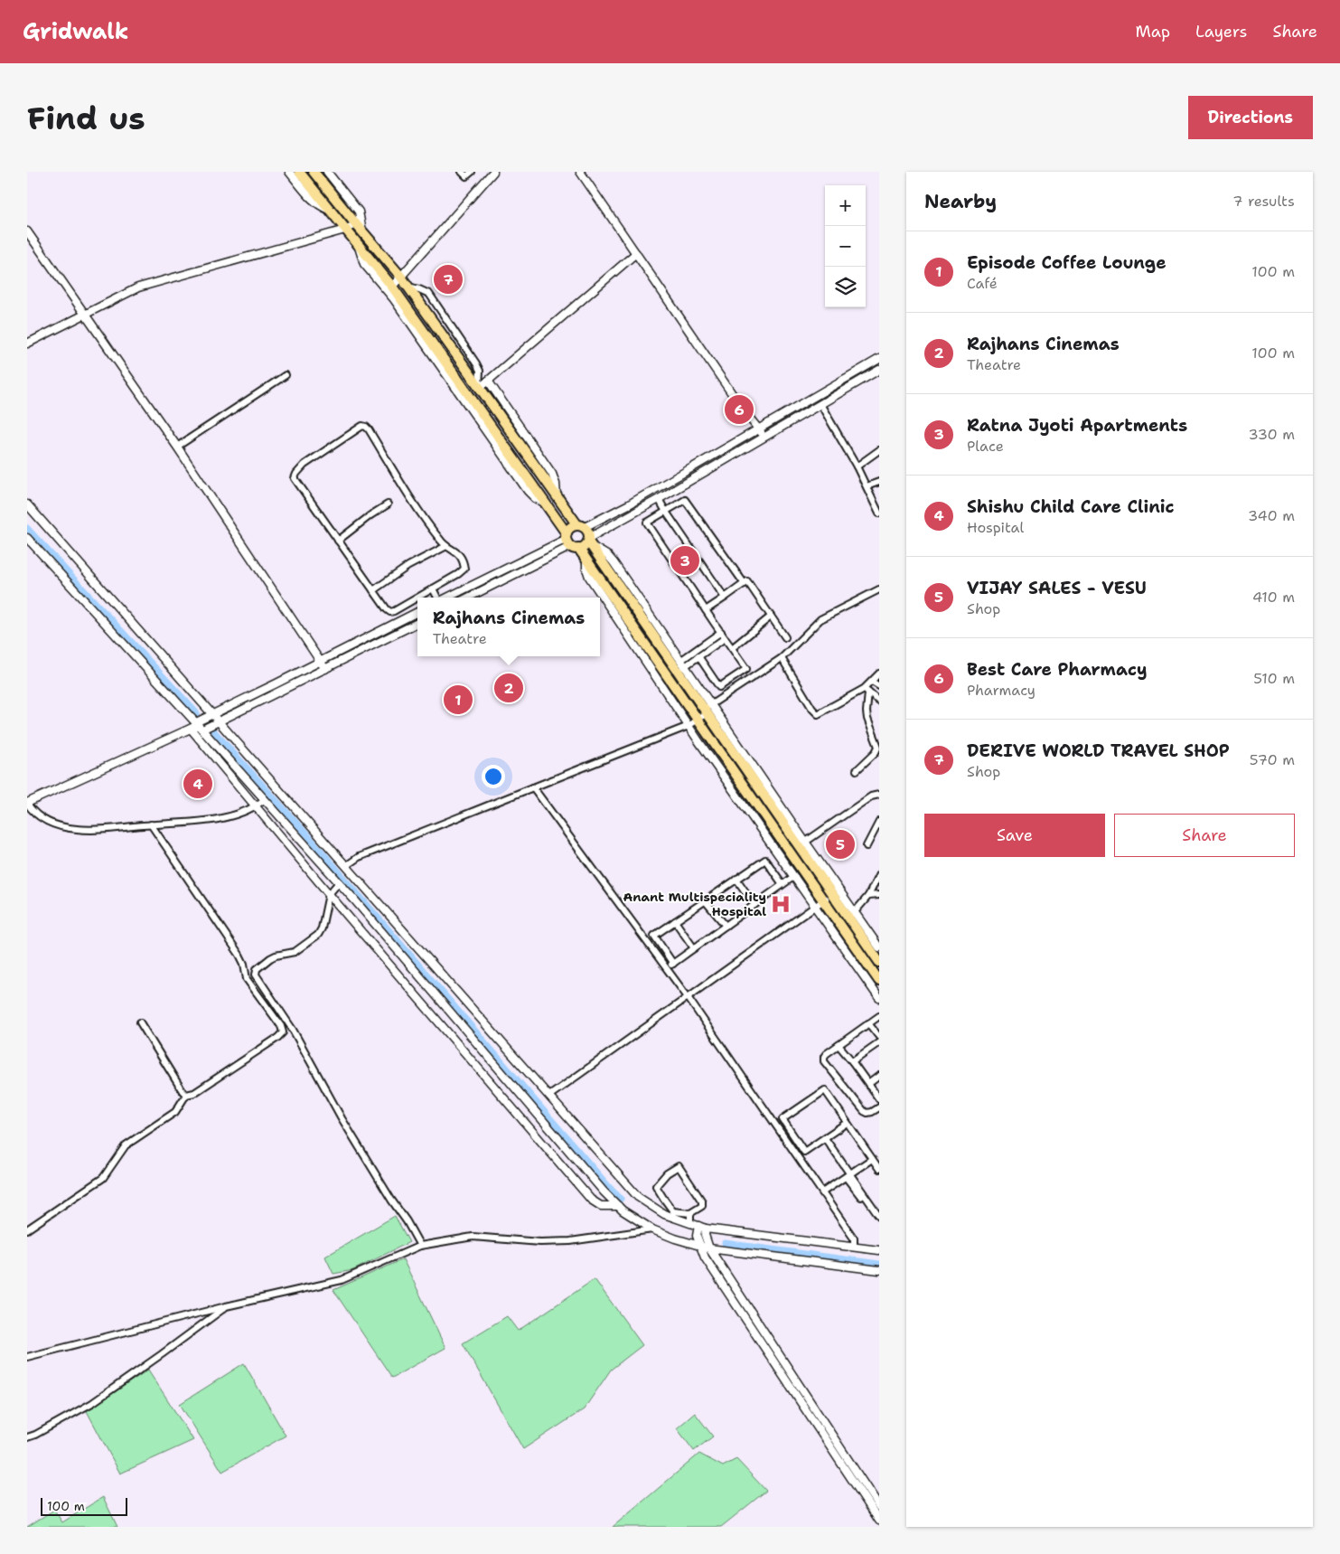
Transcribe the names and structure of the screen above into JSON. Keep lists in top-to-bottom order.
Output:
{
  "places": {
    "hospital": ["Anant Multispeciality Hospital"]
  },
  "scale_bar": "100 m",
  "page": {
    "header": "Gridwalk",
    "nav": ["Map", "Layers", "Share"],
    "buttons": [
      "Directions",
      ["Save", "Share"]
    ],
    "title": "Find us",
    "heading": ["Nearby", "7 results"],
    "map_buttons": ["+", "−"],
    "list": [
      {
        "mark": "1",
        "name": "Episode Coffee Lounge",
        "note": "Café",
        "value": "100 m"
      },
      {
        "mark": "2",
        "name": "Rajhans Cinemas",
        "note": "Theatre",
        "value": "100 m"
      },
      {
        "mark": "3",
        "name": "Ratna Jyoti Apartments",
        "note": "Place",
        "value": "330 m"
      },
      {
        "mark": "4",
        "name": "Shishu Child Care Clinic",
        "note": "Hospital",
        "value": "340 m"
      },
      {
        "mark": "5",
        "name": "VIJAY SALES - VESU",
        "note": "Shop",
        "value": "410 m"
      },
      {
        "mark": "6",
        "name": "Best Care Pharmacy",
        "note": "Pharmacy",
        "value": "510 m"
      },
      {
        "mark": "7",
        "name": "DERIVE WORLD TRAVEL SHOP",
        "note": "Shop",
        "value": "570 m"
      }
    ],
    "pins": [
      "7",
      "6",
      "3",
      "2",
      "1",
      "4",
      "5"
    ],
    "popup": ["Rajhans Cinemas", "Theatre"],
    "scale": "100 m"
  }
}
